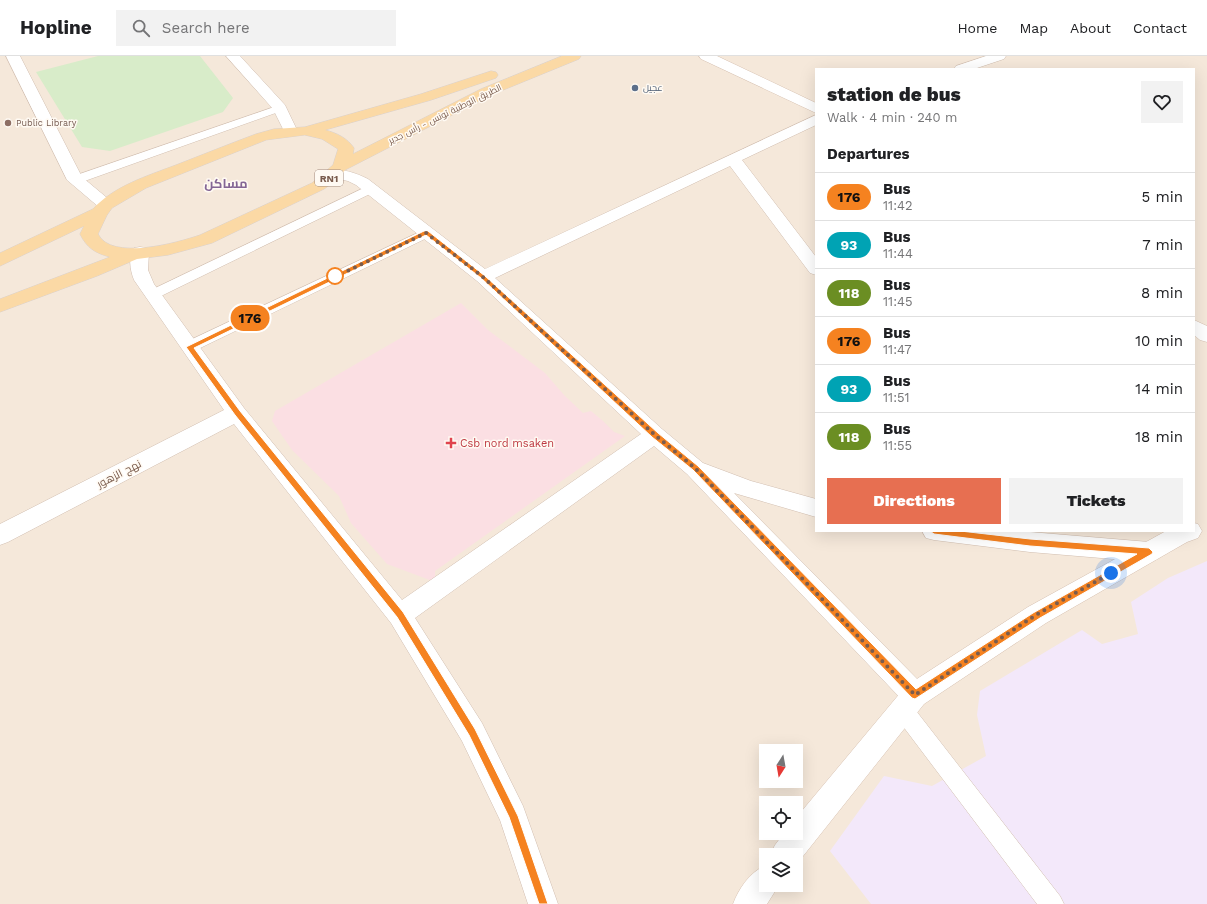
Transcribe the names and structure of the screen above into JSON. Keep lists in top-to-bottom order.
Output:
{
  "streets": {
    "main road": ["الطريق الوطنية تونس - رأس جدير", "RN1"],
    "street": ["نهج الزهور"]
  },
  "crossings": [
    ["الطريق الوطنية تونس - رأس جدير", "RN1"]
  ],
  "districts": ["مساكن"],
  "places": {
    "other": ["عجيل", "Public Library"],
    "health": ["Csb nord msaken"]
  },
  "lines": ["bus line 176"],
  "north": "bottom",
  "page": {
    "header": "Hopline",
    "search": "Search here",
    "nav": [
      "Home",
      "Map",
      "About",
      "Contact"
    ],
    "on_map": "176",
    "heading": [
      ["station de bus", "Walk · 4 min · 240 m"],
      "Departures"
    ],
    "list": [
      {
        "mark": "176",
        "name": "Bus",
        "note": "11:42",
        "value": "5 min"
      },
      {
        "mark": "93",
        "name": "Bus",
        "note": "11:44",
        "value": "7 min"
      },
      {
        "mark": "118",
        "name": "Bus",
        "note": "11:45",
        "value": "8 min"
      },
      {
        "mark": "176",
        "name": "Bus",
        "note": "11:47",
        "value": "10 min"
      },
      {
        "mark": "93",
        "name": "Bus",
        "note": "11:51",
        "value": "14 min"
      },
      {
        "mark": "118",
        "name": "Bus",
        "note": "11:55",
        "value": "18 min"
      }
    ],
    "buttons": ["Directions", "Tickets"]
  }
}
